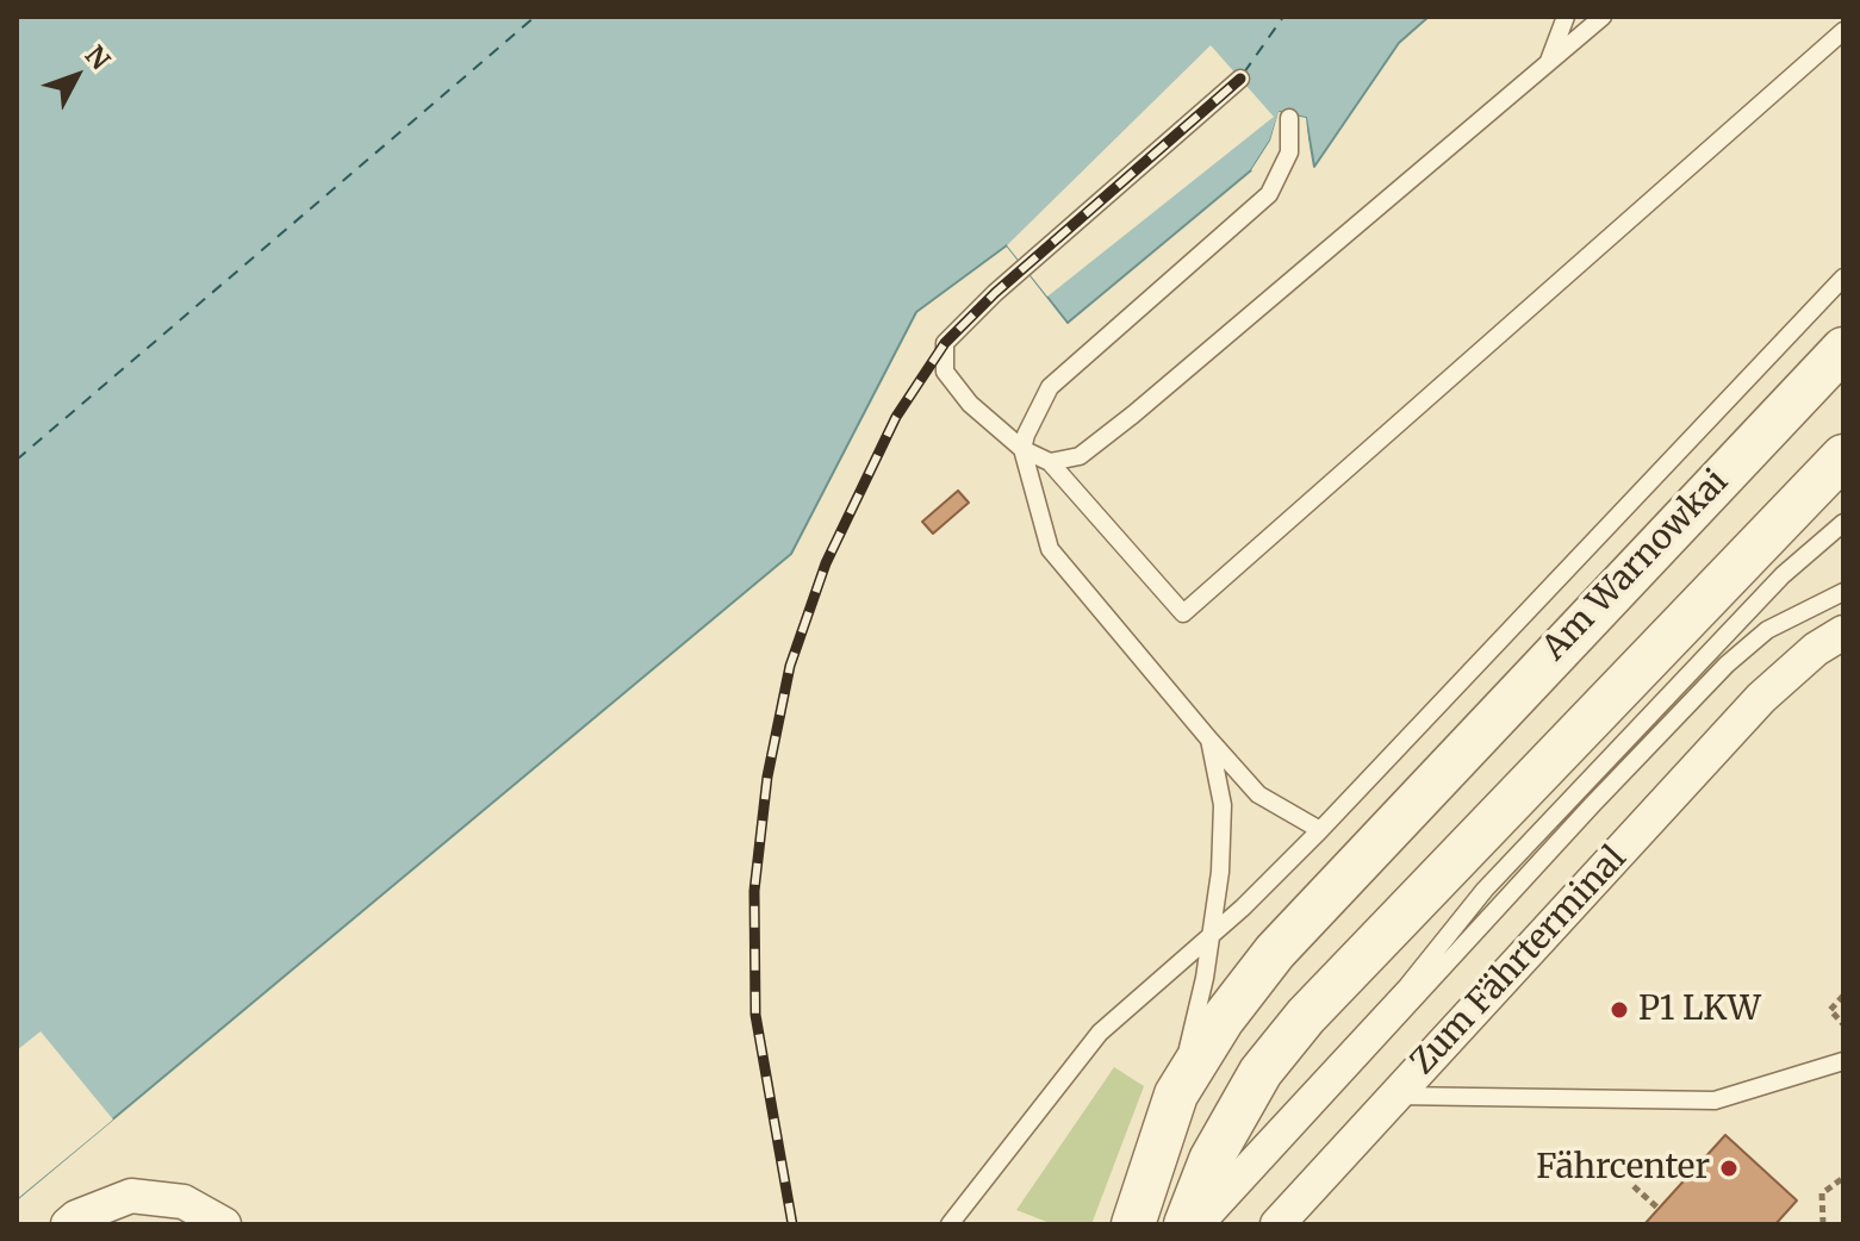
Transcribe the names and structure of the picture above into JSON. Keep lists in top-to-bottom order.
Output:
{
  "streets": {
    "street": ["Am Warnowkai", "Zum Fährterminal"]
  },
  "places": ["P1 LKW", "Fährcenter"],
  "north": "top right"
}
